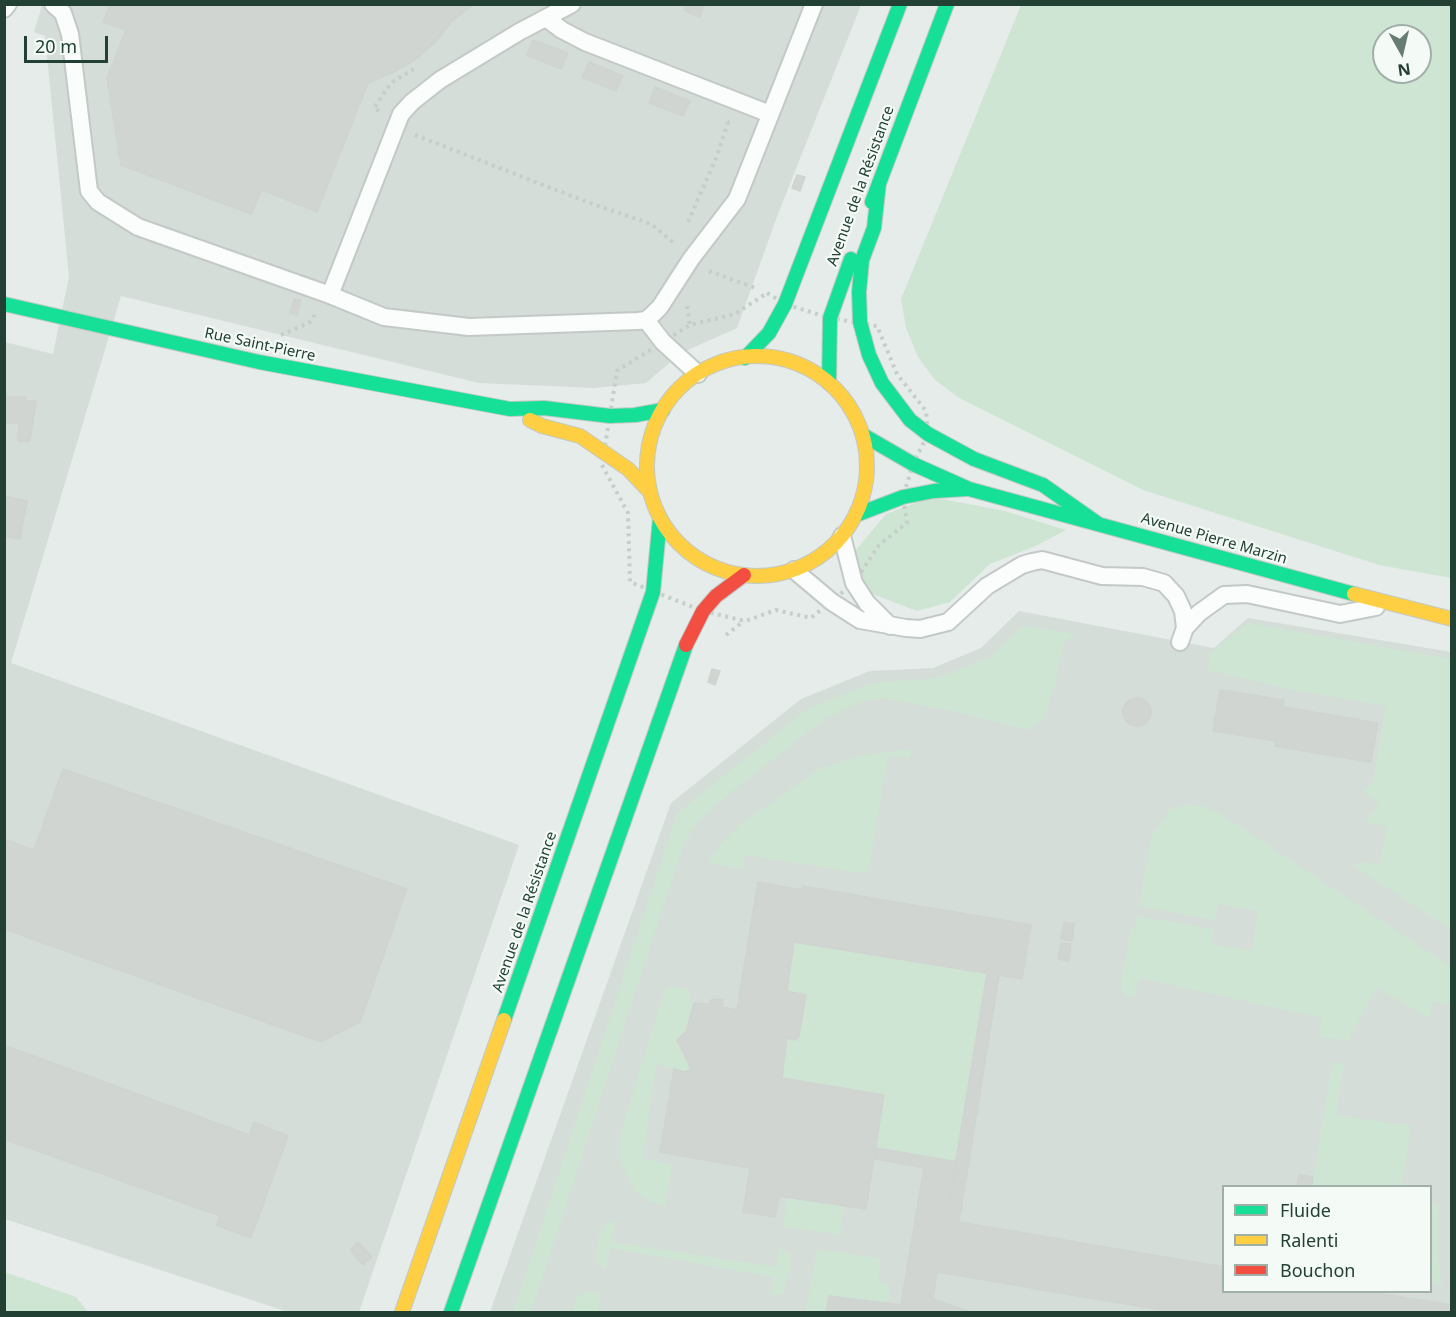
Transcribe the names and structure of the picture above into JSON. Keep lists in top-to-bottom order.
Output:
{
  "streets": {
    "main road": ["Avenue de la Résistance", "Rue Saint-Pierre", "Avenue Pierre Marzin"]
  },
  "legend": ["Fluide", "Ralenti", "Bouchon"],
  "scale_bar": "20 m",
  "north": "bottom"
}
